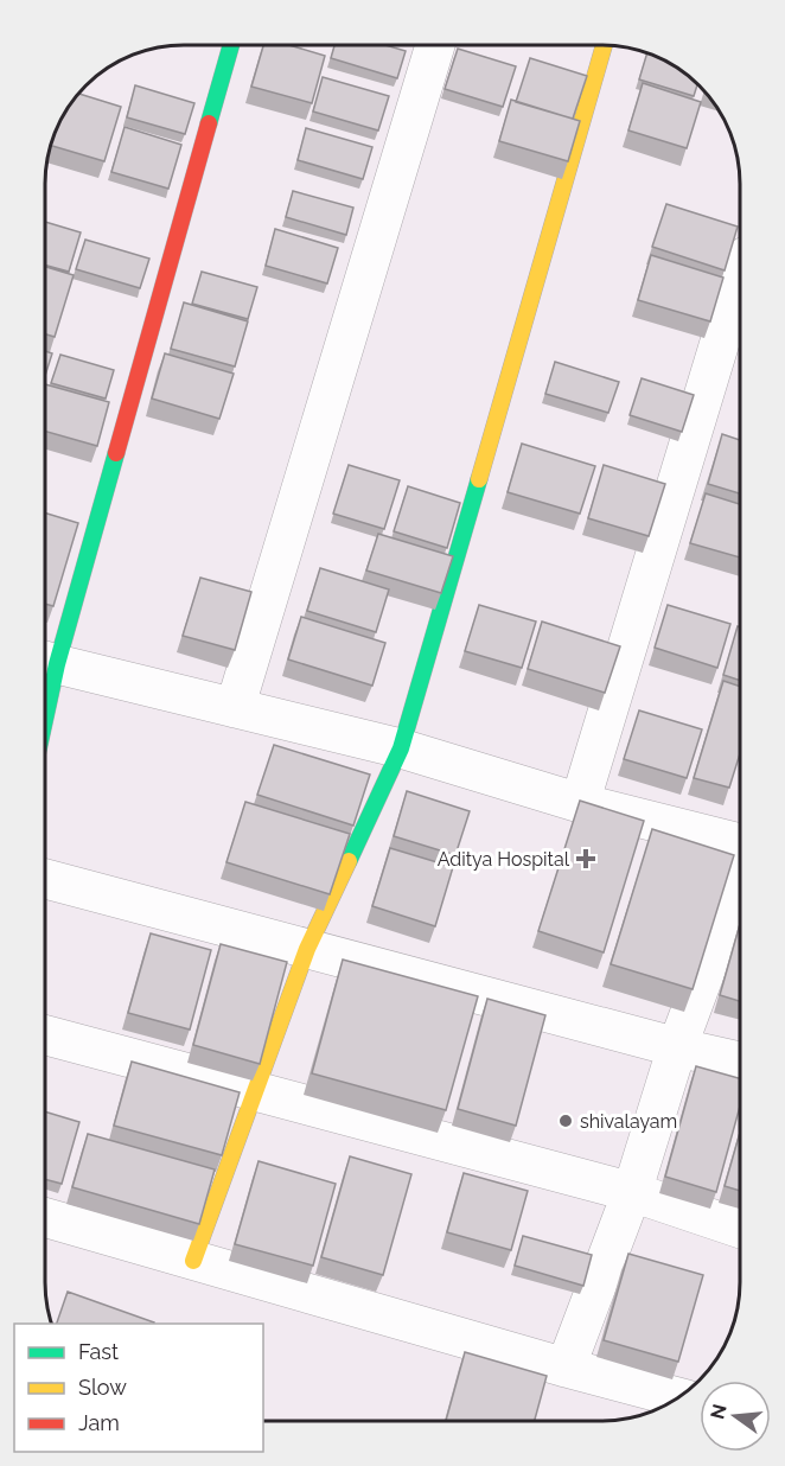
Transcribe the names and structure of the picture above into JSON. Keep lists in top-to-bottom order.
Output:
{
  "places": {
    "health": ["Aditya Hospital"],
    "other": ["shivalayam"]
  },
  "legend": ["Fast", "Slow", "Jam"],
  "north": "left"
}
